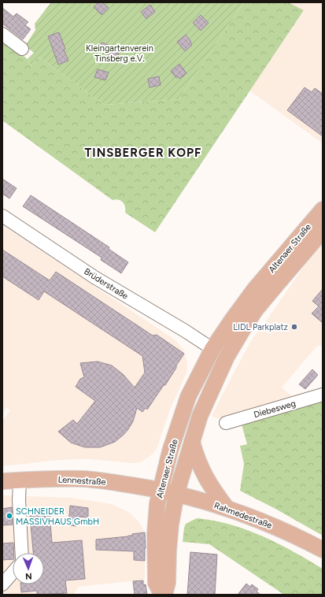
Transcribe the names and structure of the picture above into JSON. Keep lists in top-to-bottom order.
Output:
{
  "streets": {
    "main road": ["Altenaer Straße", "Lennestraße", "Rahmedestraße"],
    "street": ["Brüderstraße", "Diebesweg"]
  },
  "crossings": [
    ["Altenaer Straße", "Brüderstraße"],
    ["Altenaer Straße", "Lennestraße"],
    ["Altenaer Straße", "Rahmedestraße"],
    ["Lennestraße", "Rahmedestraße"]
  ],
  "districts": ["TINSBERGER KOPF"],
  "parks": ["Kleingartenverein Tinsberg e.V."],
  "places": ["LIDL Parkplatz", "SCHNEIDER MASSIVHAUS GmbH"],
  "north": "bottom"
}
